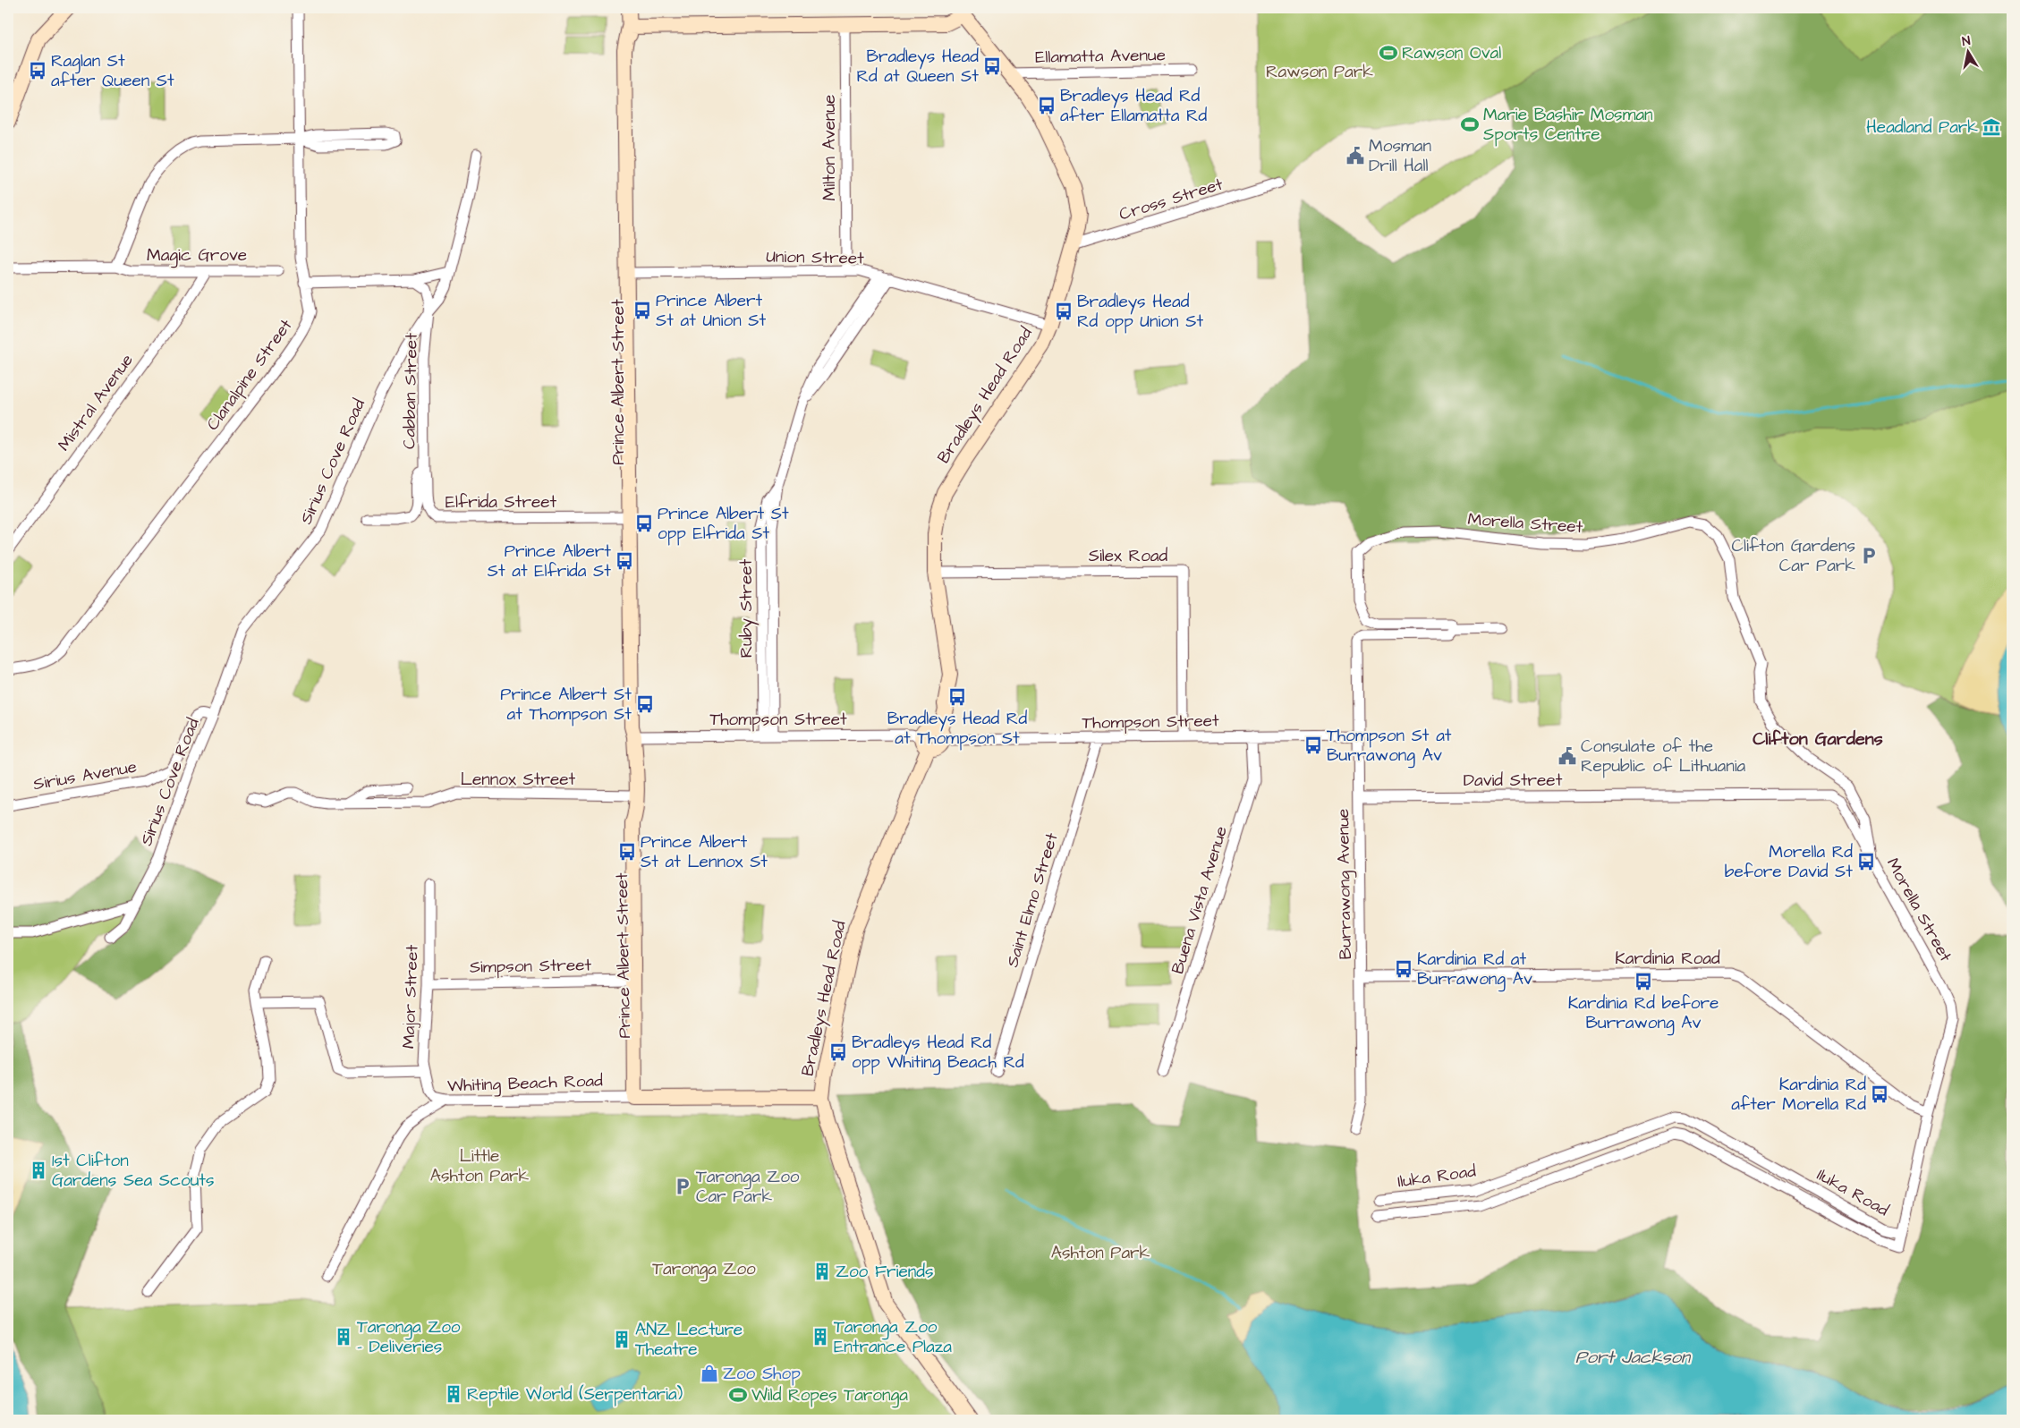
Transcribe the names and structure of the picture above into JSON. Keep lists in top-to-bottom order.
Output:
{
  "streets": {
    "street": [
      "Ellamatta Avenue",
      "Milton Avenue",
      "Cross Street",
      "Magic Grove",
      "Union Street",
      "Clanalpine Street",
      "Prince Albert Street",
      "Cabban Street",
      "Bradleys Head Road",
      "Mistral Avenue",
      "Sirius Cove Road",
      "Elfrida Street",
      "Morella Street",
      "Silex Road",
      "Ruby Street",
      "Thompson Street",
      "Sirius Avenue",
      "Lennox Street",
      "David Street",
      "Burrawong Avenue",
      "Saint Elmo Street",
      "Buena Vista Avenue",
      "Kardinia Road",
      "Simpson Street",
      "Major Street",
      "Whiting Beach Road",
      "Iluka Road"
    ]
  },
  "crossings": [
    ["Ellamatta Avenue", "Bradleys Head Road"],
    ["Milton Avenue", "Union Street"],
    ["Cross Street", "Bradleys Head Road"],
    ["Magic Grove", "Mistral Avenue"],
    ["Union Street", "Prince Albert Street"],
    ["Union Street", "Bradleys Head Road"],
    ["Union Street", "Ruby Street"],
    ["Prince Albert Street", "Elfrida Street"],
    ["Prince Albert Street", "Thompson Street"],
    ["Prince Albert Street", "Lennox Street"],
    ["Prince Albert Street", "Simpson Street"],
    ["Prince Albert Street", "Whiting Beach Road"],
    ["Cabban Street", "Sirius Cove Road"],
    ["Cabban Street", "Elfrida Street"],
    ["Bradleys Head Road", "Silex Road"],
    ["Bradleys Head Road", "Thompson Street"],
    ["Bradleys Head Road", "Whiting Beach Road"],
    ["Sirius Cove Road", "Sirius Avenue"],
    ["Morella Street", "David Street"],
    ["Morella Street", "Burrawong Avenue"],
    ["Morella Street", "Kardinia Road"],
    ["Morella Street", "Iluka Road"],
    ["Silex Road", "Thompson Street"],
    ["Ruby Street", "Thompson Street"],
    ["Thompson Street", "Burrawong Avenue"],
    ["Thompson Street", "Saint Elmo Street"],
    ["Thompson Street", "Buena Vista Avenue"],
    ["David Street", "Burrawong Avenue"],
    ["Burrawong Avenue", "Kardinia Road"],
    ["Simpson Street", "Major Street"],
    ["Major Street", "Whiting Beach Road"]
  ],
  "districts": ["Clifton Gardens"],
  "water": ["Port Jackson"],
  "parks": [
    "Rawson Park",
    "Little Ashton Park",
    "Ashton Park",
    "Taronga Zoo"
  ],
  "places": {
    "sports": ["Rawson Oval", "Marie Bashir Mosman Sports Centre", "Wild Ropes Taronga"],
    "bus stop": [
      "Bradleys Head Rd at Queen St",
      "Raglan St after Queen St",
      "Bradleys Head Rd after Ellamatta Rd",
      "Prince Albert St at Union St",
      "Bradleys Head Rd opp Union St",
      "Prince Albert St opp Elfrida St",
      "Prince Albert St at Elfrida St",
      "Bradleys Head Rd at Thompson St",
      "Prince Albert St at Thompson St",
      "Thompson St at Burrawong Av",
      "Prince Albert St at Lennox St",
      "Morella Rd before David St",
      "Kardinia Rd at Burrawong Av",
      "Kardinia Rd before Burrawong Av",
      "Bradleys Head Rd opp Whiting Beach Rd",
      "Kardinia Rd after Morella Rd"
    ],
    "museum": ["Headland Park"],
    "public building": ["Mosman Drill Hall", "Consulate of the Republic of Lithuania"],
    "parking": ["Clifton Gardens Car Park", "Taronga Zoo Car Park"],
    "building": [
      "1st Clifton Gardens Sea Scouts",
      "Zoo Friends",
      "Taronga Zoo - Deliveries",
      "Taronga Zoo Entrance Plaza",
      "ANZ Lecture Theatre",
      "Reptile World (Serpentaria)"
    ],
    "shop": ["Zoo Shop"]
  },
  "north": "top"
}
